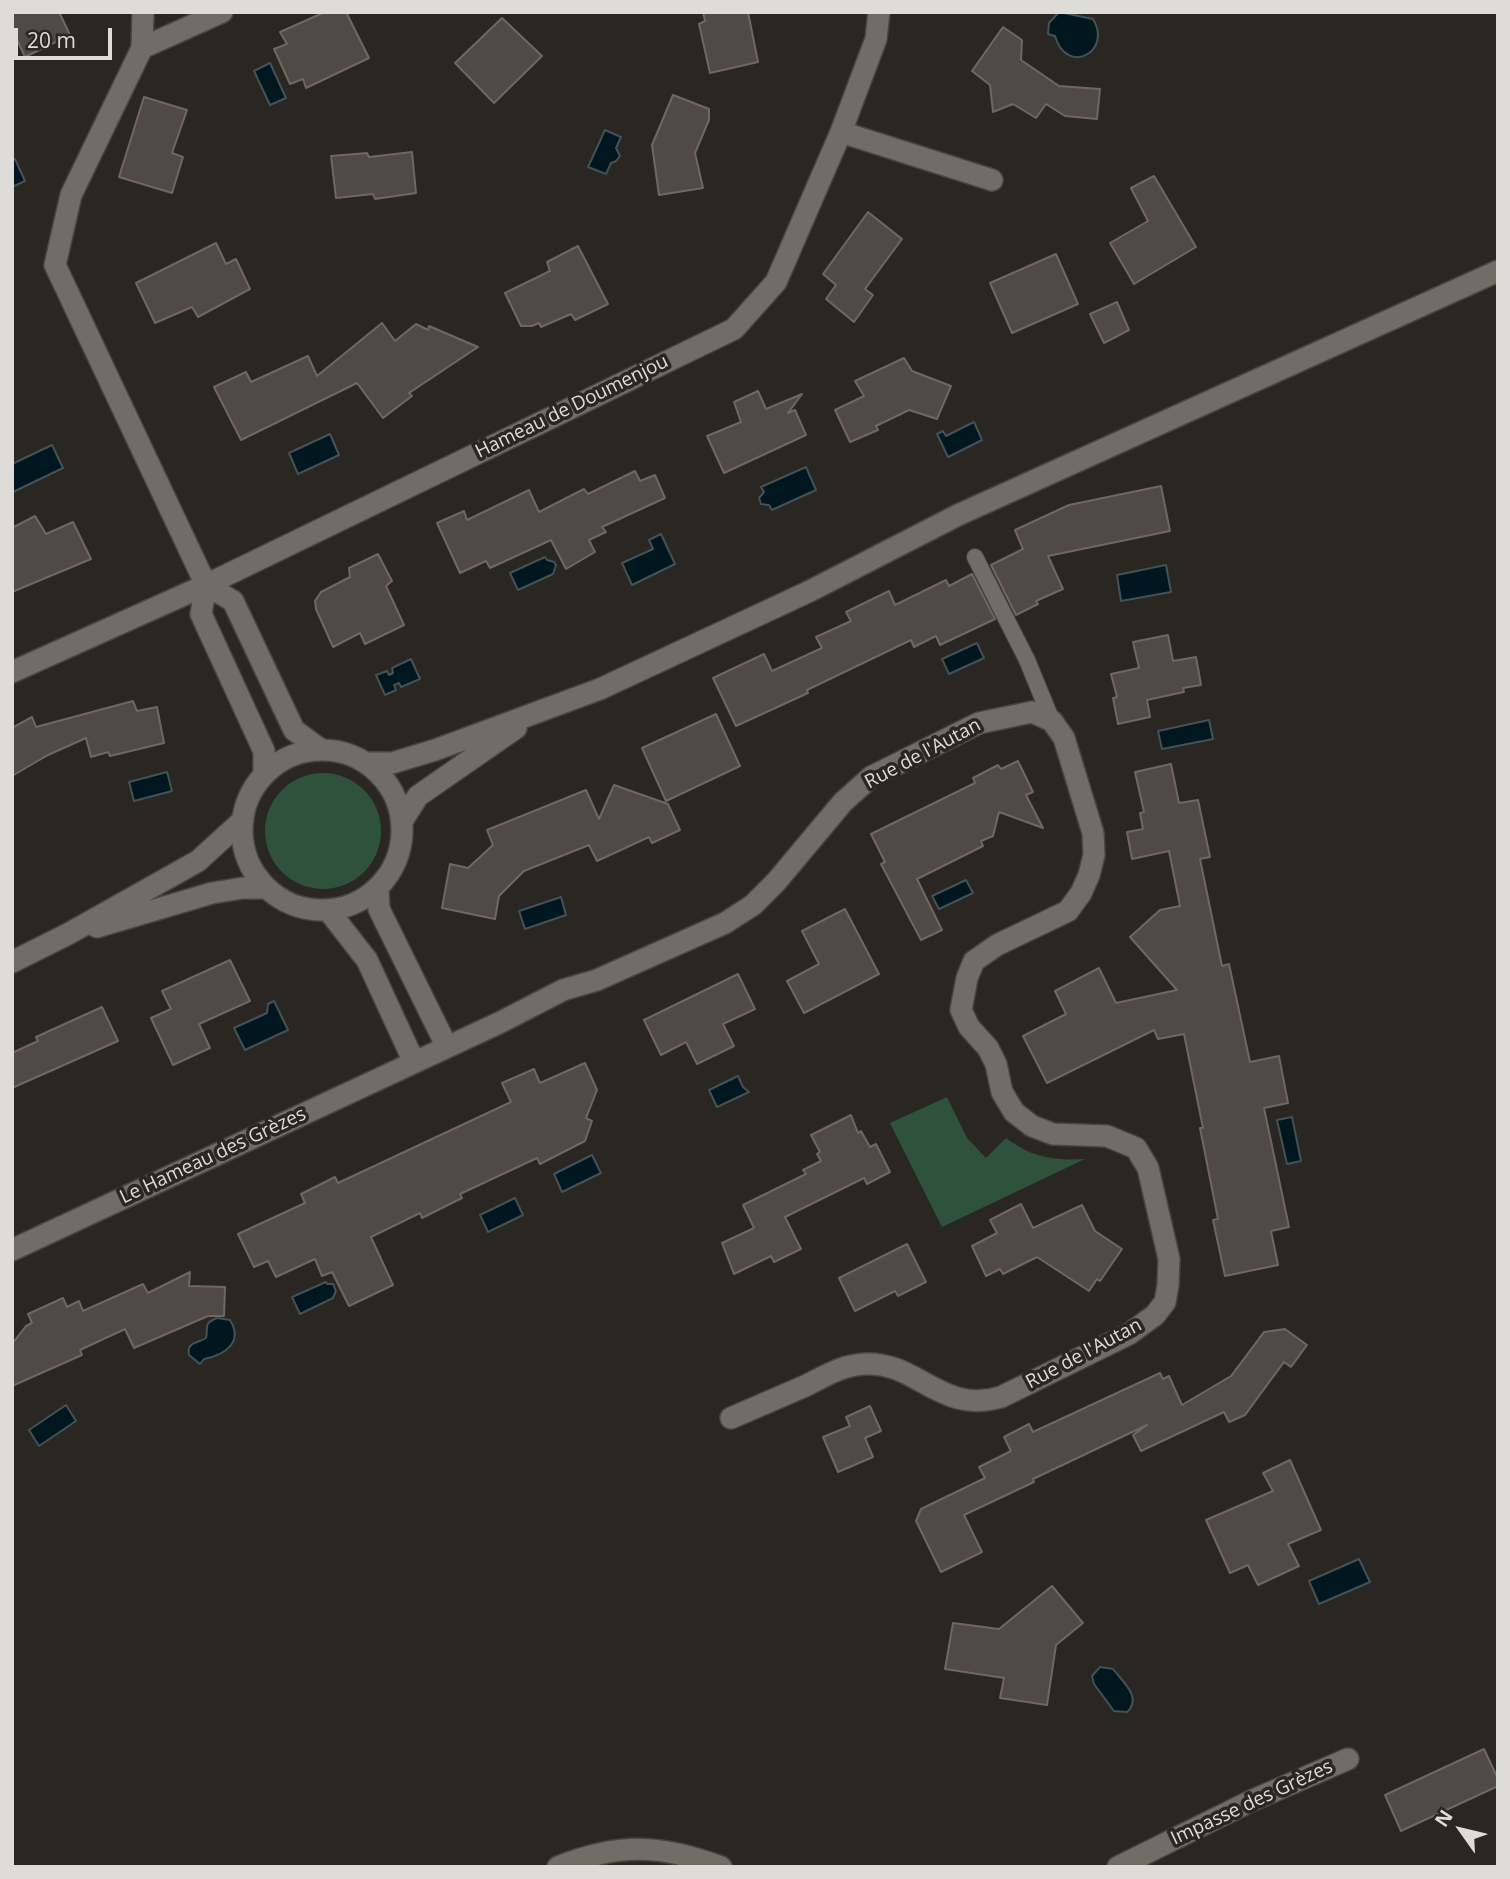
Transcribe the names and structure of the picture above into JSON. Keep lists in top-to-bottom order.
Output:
{
  "streets": {
    "street": [
      "Hameau de Doumenjou",
      "Rue de l'Autan",
      "Le Hameau des Grèzes",
      "Impasse des Grèzes"
    ]
  },
  "crossings": [
    ["Rue de l'Autan", "Le Hameau des Grèzes"]
  ],
  "scale_bar": "20 m",
  "north": "top left"
}
